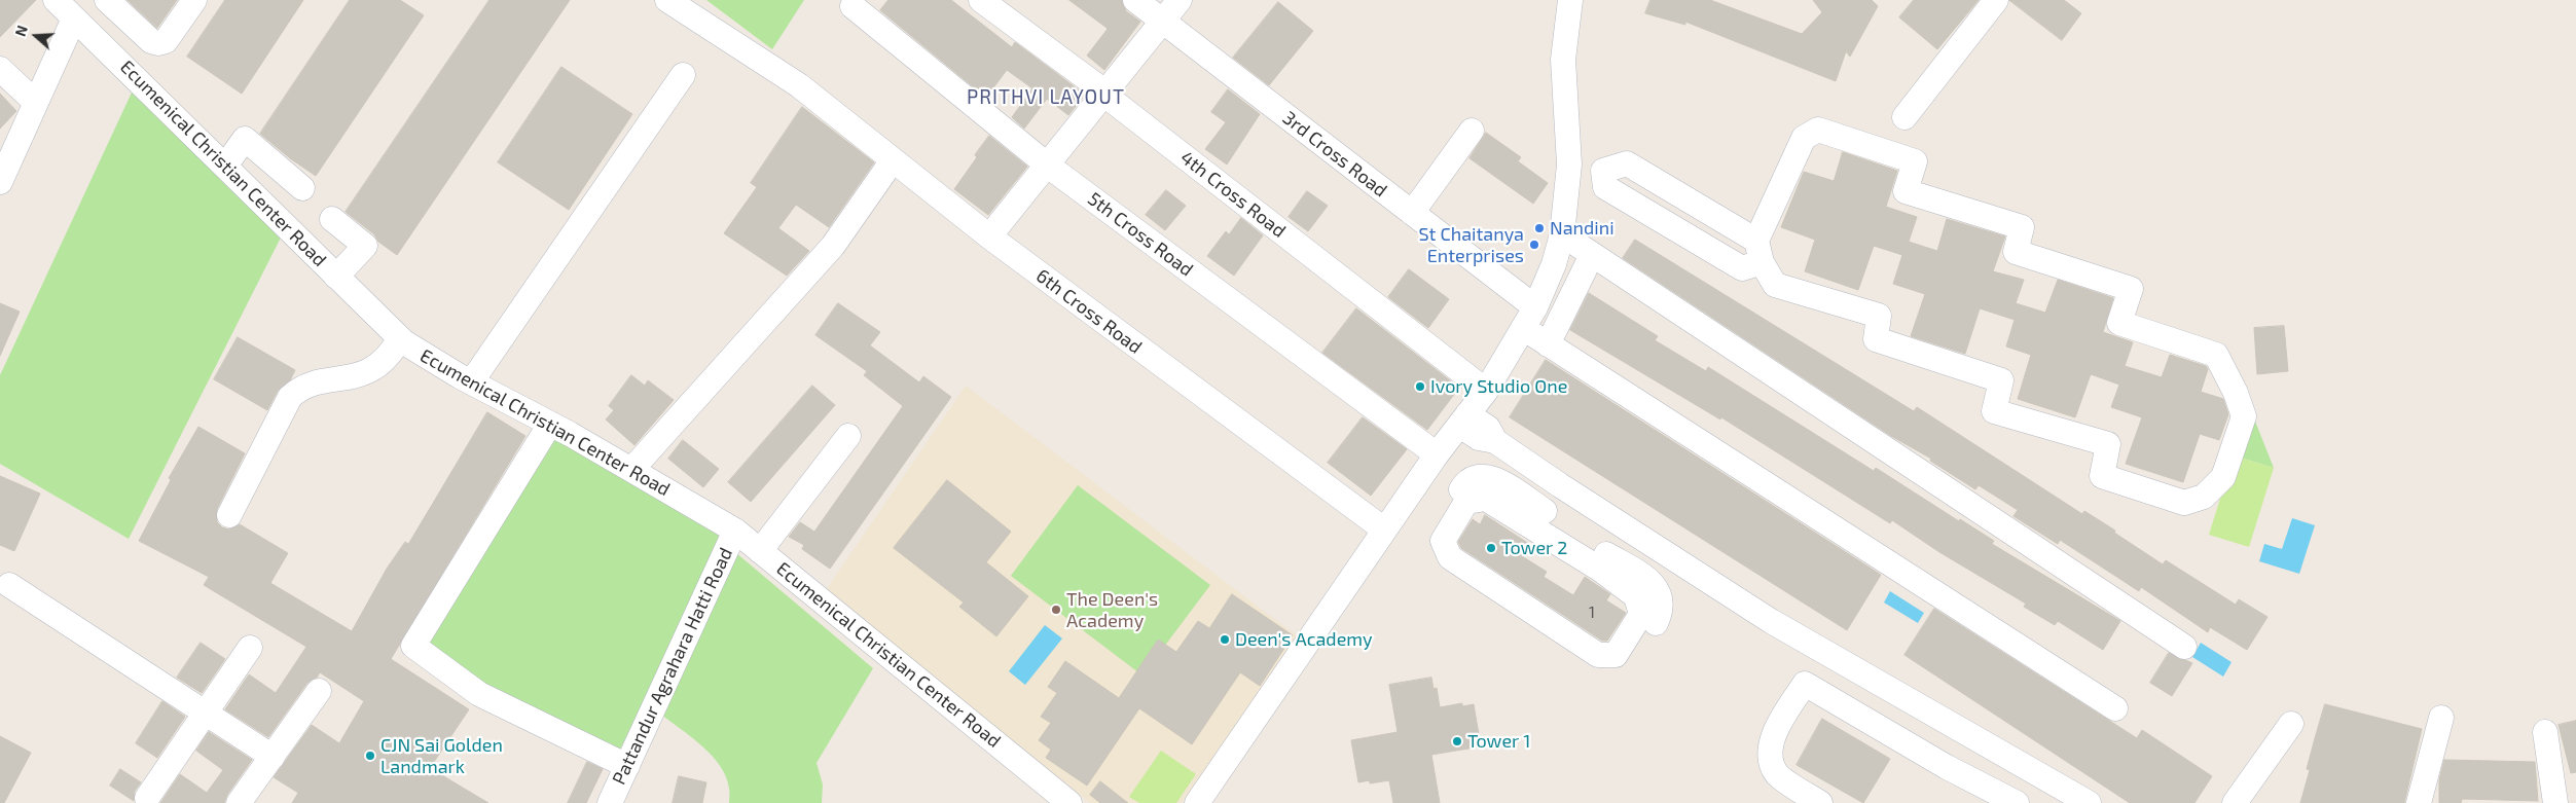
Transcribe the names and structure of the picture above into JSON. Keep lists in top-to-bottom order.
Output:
{
  "streets": {
    "street": [
      "3rd Cross Road",
      "Ecumenical Christian Center Road",
      "4th Cross Road",
      "5th Cross Road",
      "6th Cross Road",
      "Pattandur Agrahara Hatti Road"
    ]
  },
  "crossings": [
    ["Ecumenical Christian Center Road", "Pattandur Agrahara Hatti Road"]
  ],
  "districts": ["PRITHVI LAYOUT"],
  "places": [
    "Nandini",
    "St Chaitanya Enterprises",
    "Ivory Studio One",
    "Tower 2",
    "The Deen's Academy",
    "Deen's Academy",
    "Tower 1",
    "CJN Sai Golden Landmark"
  ],
  "house_numbers": ["1"],
  "north": "left"
}
